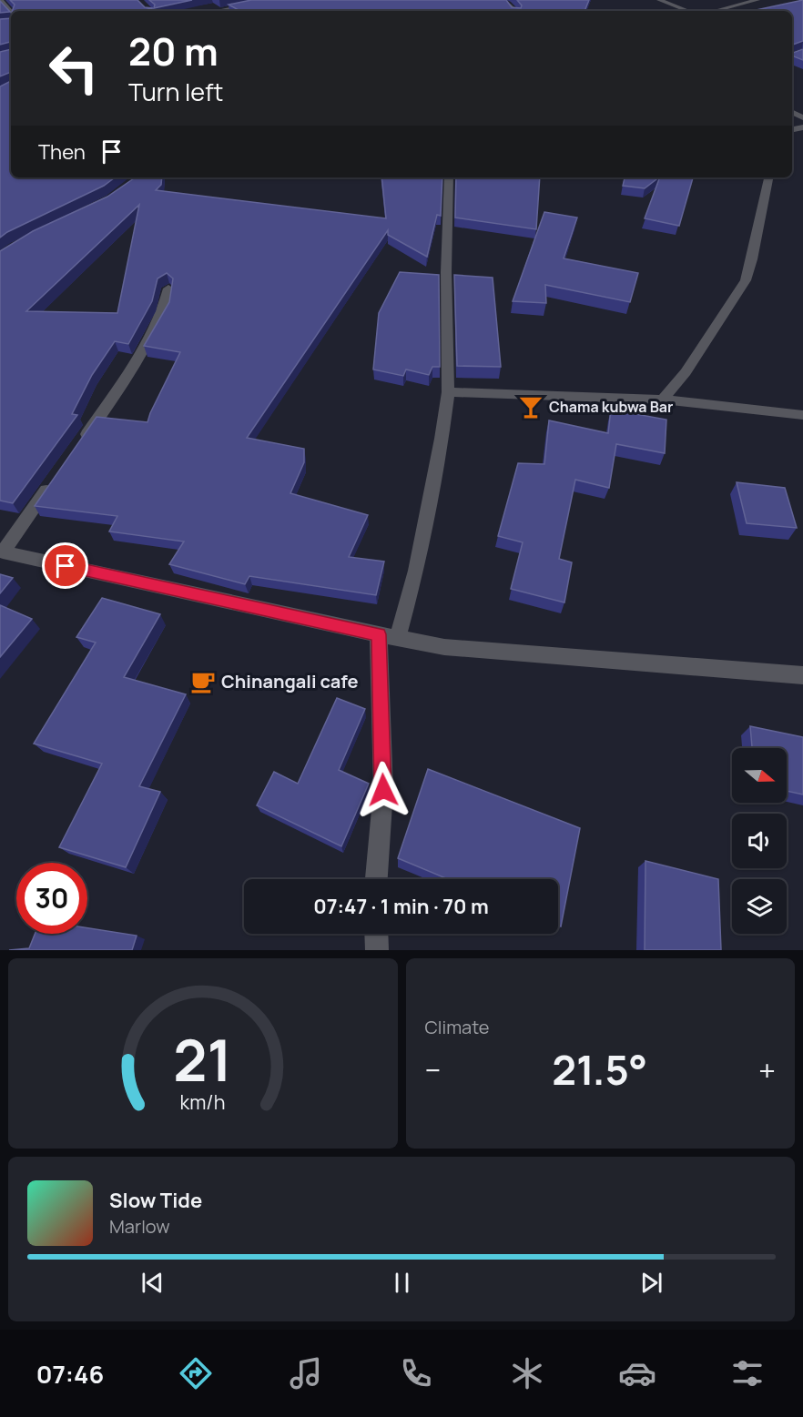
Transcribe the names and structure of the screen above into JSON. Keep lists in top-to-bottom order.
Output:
{
  "places": {
    "bar": ["Chama kubwa Bar"],
    "cafe": ["Chinangali cafe"]
  },
  "north": "right",
  "page": {
    "turn": ["20 m", "Turn left"],
    "then": "Then",
    "limit": "30",
    "trip": "07:47 · 1 min · 70 m",
    "tile": "Climate",
    "heat": ["−", "21.5°", "+"],
    "song": ["Slow Tide", "Marlow"],
    "tabs": "07:46",
    "gauge": ["21", "km/h"]
  }
}
